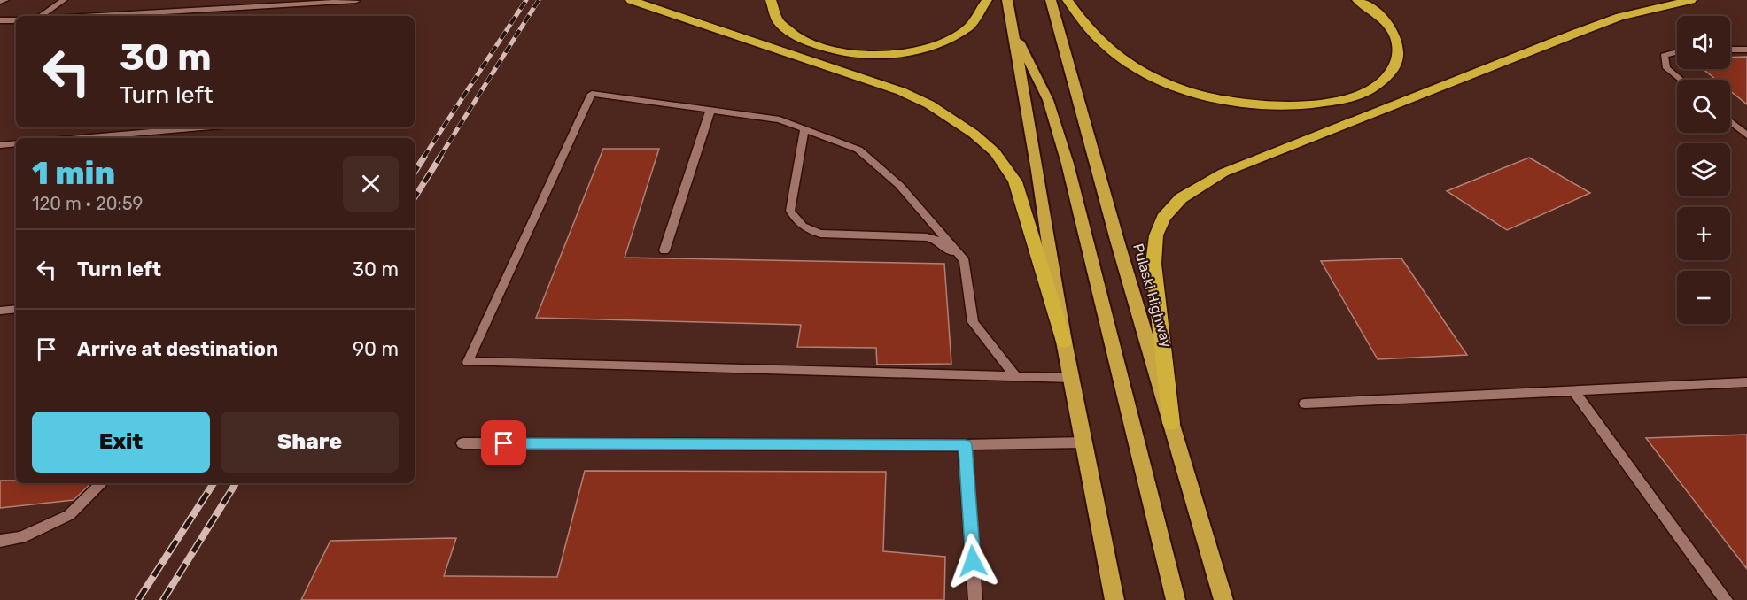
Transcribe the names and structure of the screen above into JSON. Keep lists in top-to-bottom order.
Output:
{
  "streets": {
    "highway": ["Pulaski Highway"]
  },
  "page": {
    "map_buttons": ["+", "−"],
    "turn": ["30 m", "Turn left"],
    "heading": ["1 min", "120 m · 20:59"],
    "list": [
      {
        "name": "Turn left",
        "value": "30 m"
      },
      {
        "name": "Arrive at destination",
        "value": "90 m"
      }
    ],
    "buttons": ["Exit", "Share"]
  }
}
